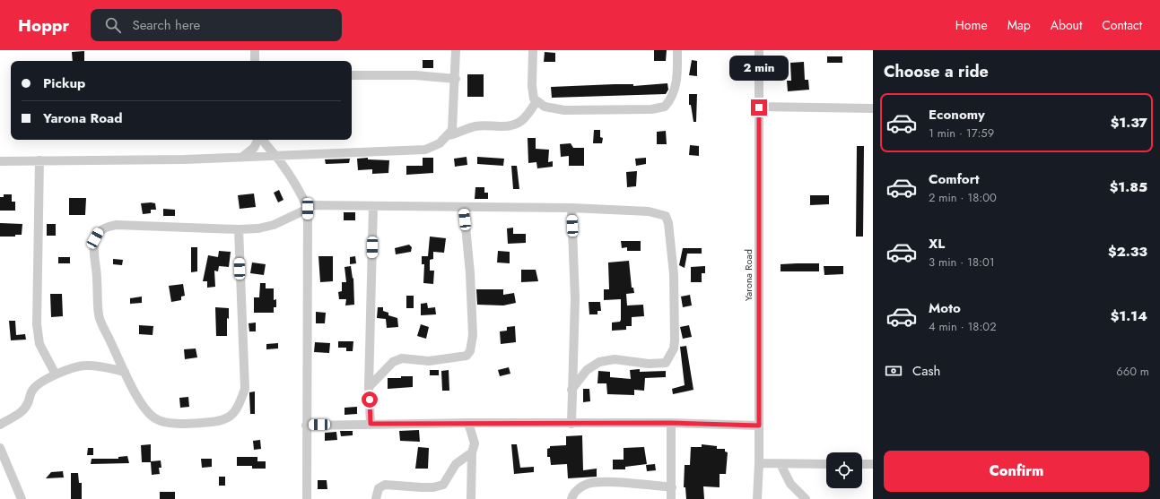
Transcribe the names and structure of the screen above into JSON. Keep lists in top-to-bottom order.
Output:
{
  "streets": {
    "street": ["Yarona Road"]
  },
  "page": {
    "header": "Hoppr",
    "search": "Search here",
    "nav": [
      "Home",
      "Map",
      "About",
      "Contact"
    ],
    "heading": "Choose a ride",
    "bubble": "2 min",
    "banner": ["Pickup", "Yarona Road"],
    "list": [
      {
        "name": "Economy",
        "note": "1 min · 17:59",
        "value": "$1.37"
      },
      {
        "name": "Comfort",
        "note": "2 min · 18:00",
        "value": "$1.85"
      },
      {
        "name": "XL",
        "note": "3 min · 18:01",
        "value": "$2.33"
      },
      {
        "name": "Moto",
        "note": "4 min · 18:02",
        "value": "$1.14"
      }
    ],
    "pay": ["Cash", "660 m"],
    "buttons": "Confirm"
  }
}
